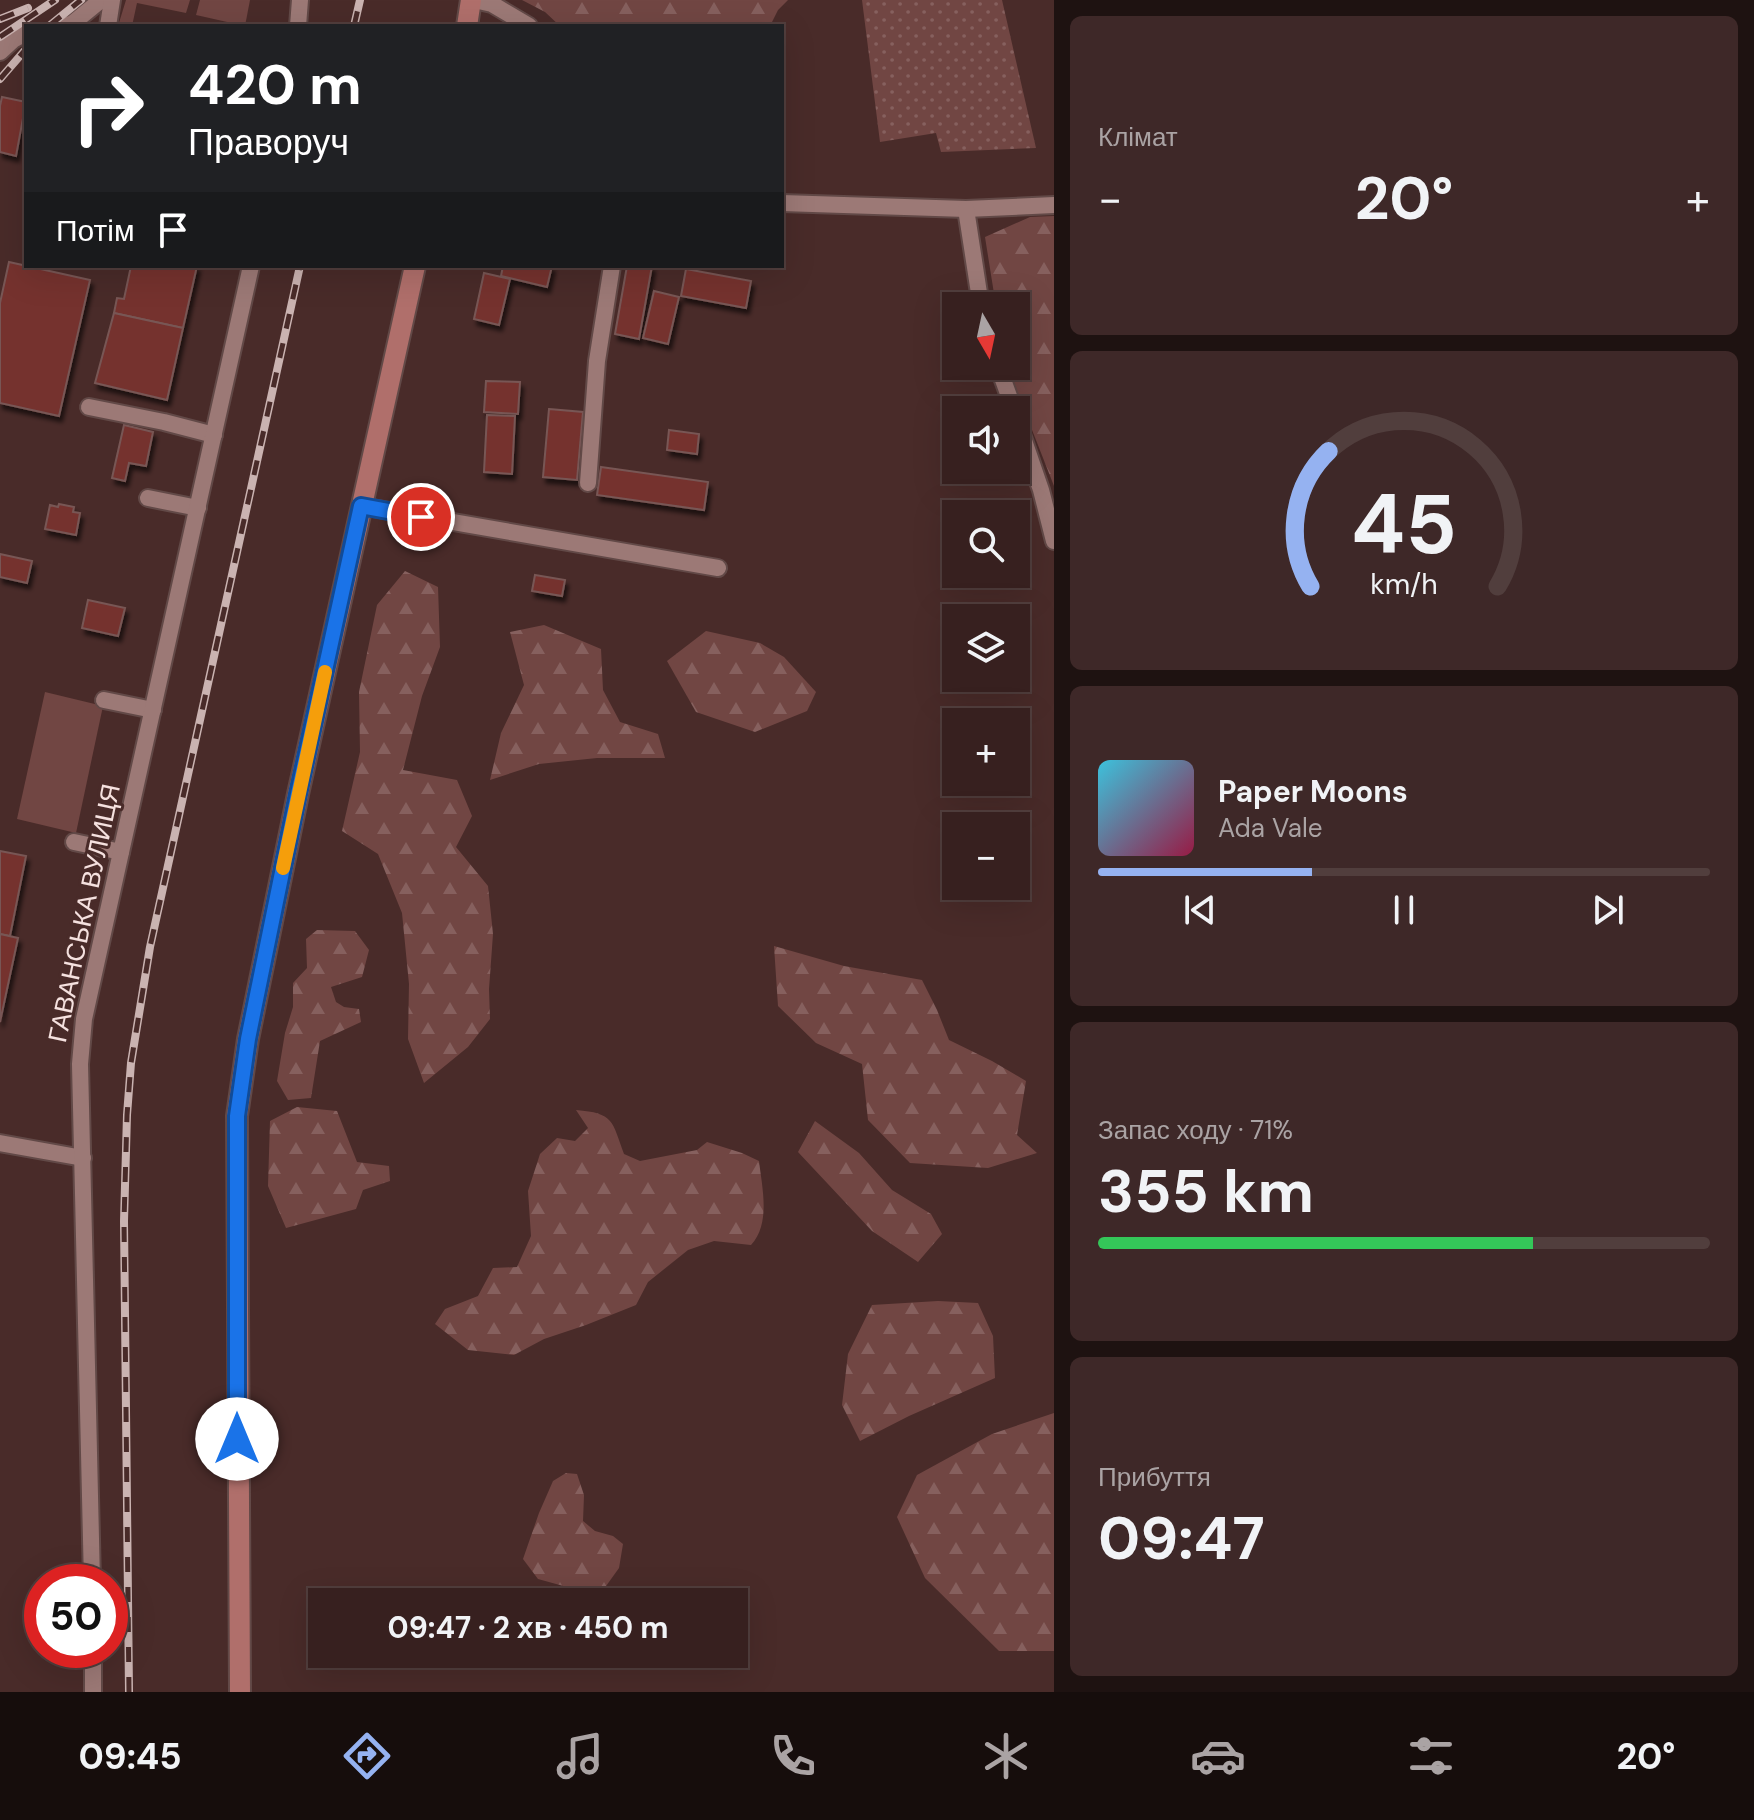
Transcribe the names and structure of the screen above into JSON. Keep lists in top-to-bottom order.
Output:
{
  "streets": {
    "street": ["ГАВАНСЬКА ВУЛИЦЯ"]
  },
  "north": "bottom",
  "page": {
    "tile": [
      "Клімат",
      ["Запас ходу · 71%", "355 km"],
      ["Прибуття", "09:47"]
    ],
    "turn": ["420 m", "Праворуч"],
    "heat": ["−", "20°", "+"],
    "then": "Потім",
    "map_buttons": ["+", "−"],
    "song": ["Paper Moons", "Ada Vale"],
    "limit": "50",
    "trip": "09:47 · 2 хв · 450 m",
    "tabs": ["09:45", "20°"],
    "gauge": ["45", "km/h"]
  }
}
